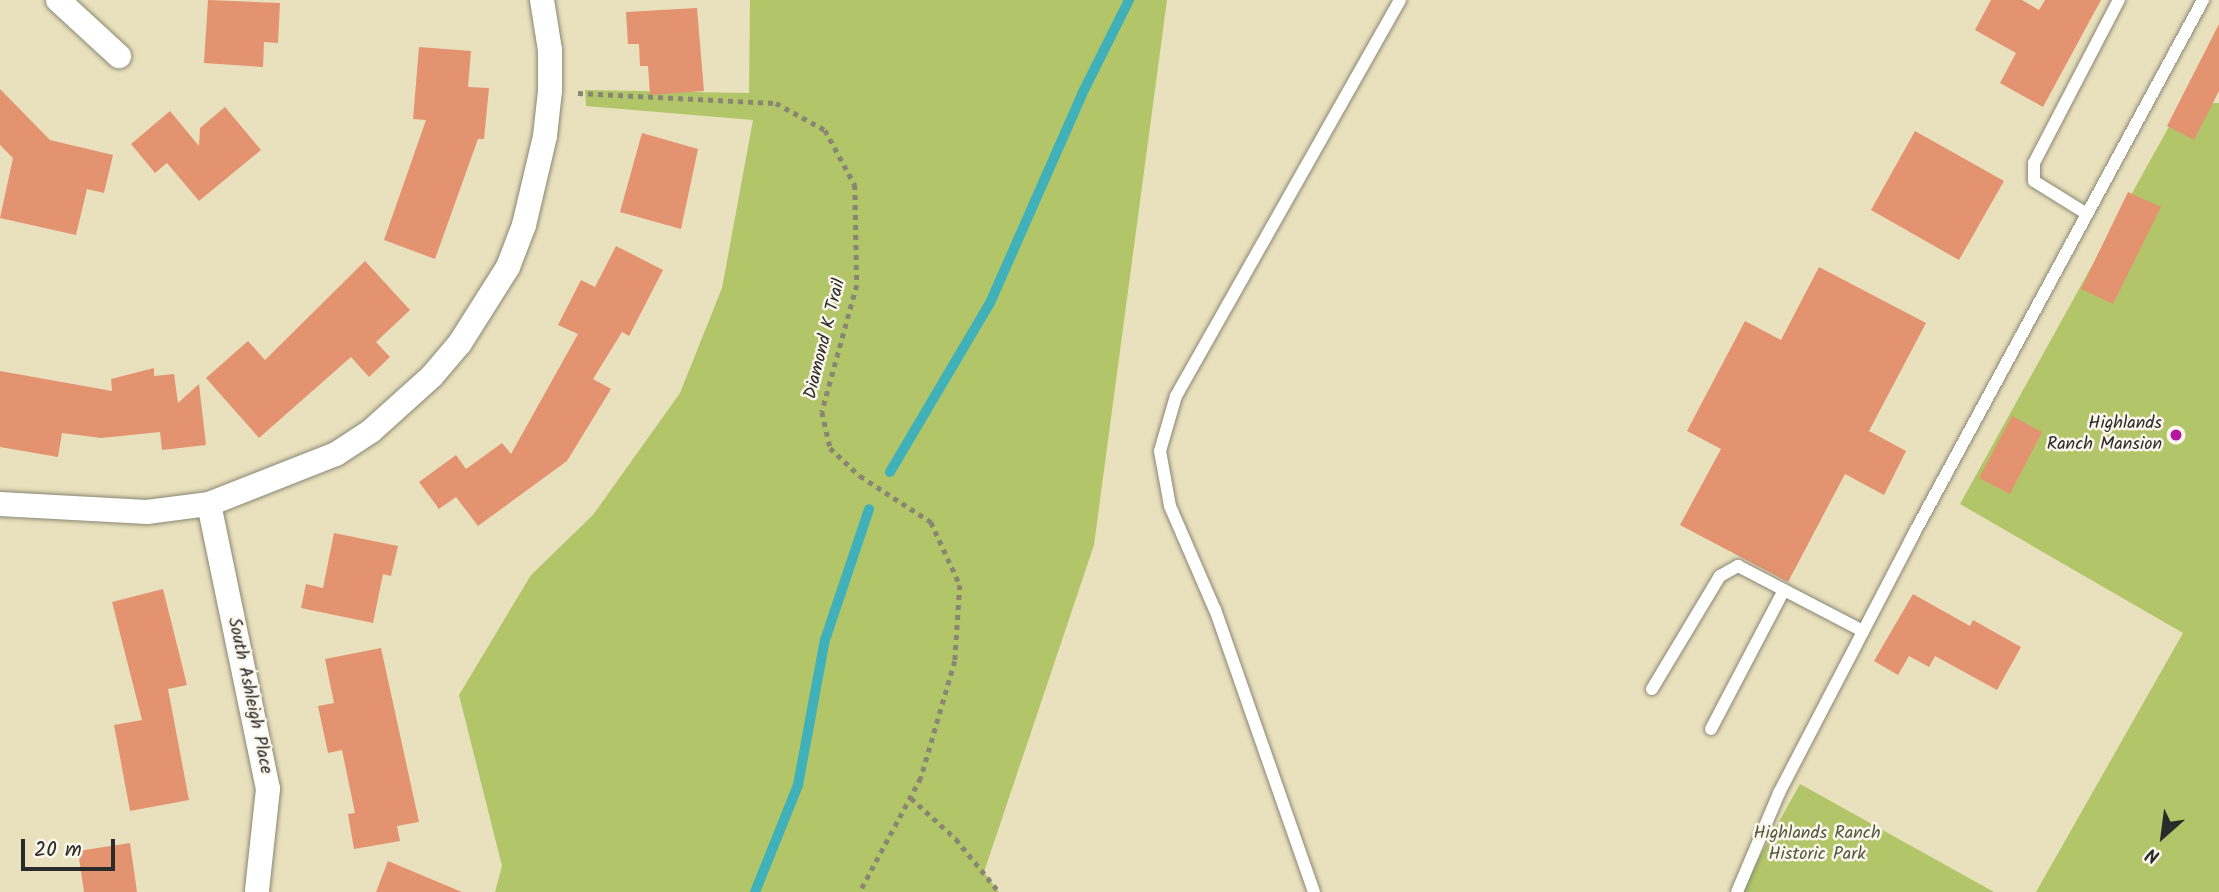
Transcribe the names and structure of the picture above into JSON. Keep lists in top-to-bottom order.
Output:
{
  "streets": {
    "street": ["South Ashleigh Place"],
    "path": ["Diamond K Trail"]
  },
  "parks": ["Highlands Ranch Historic Park"],
  "places": ["Highlands Ranch Mansion"],
  "scale_bar": "20 m",
  "north": "bottom left"
}
